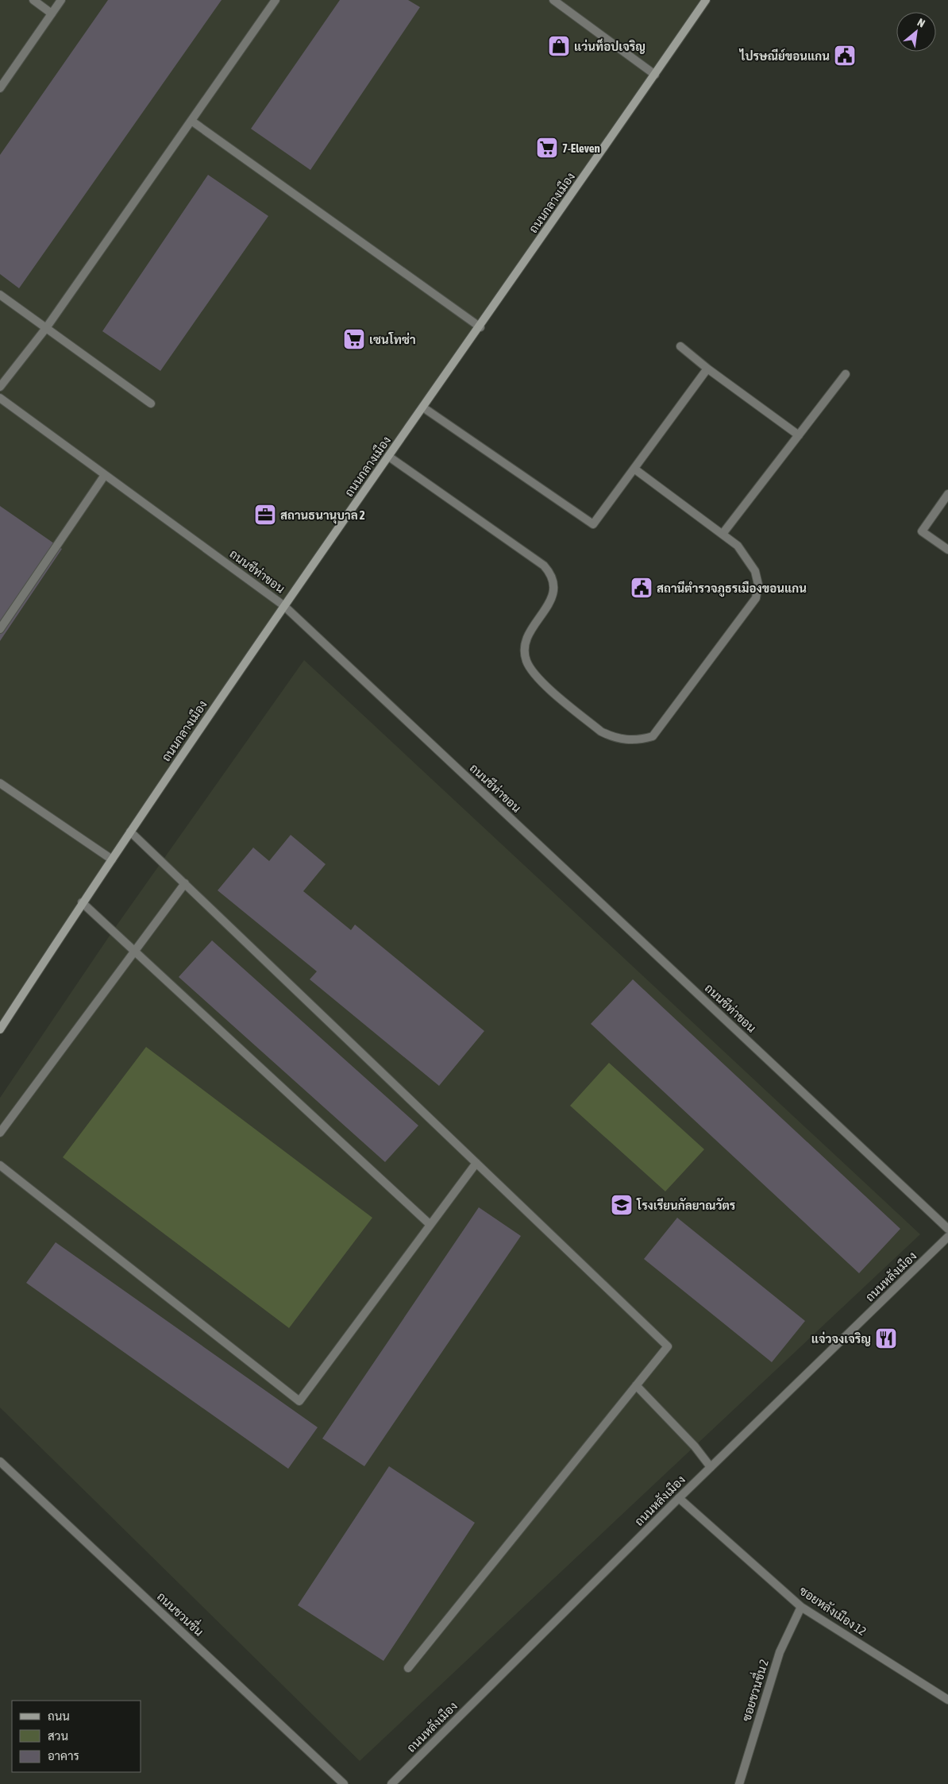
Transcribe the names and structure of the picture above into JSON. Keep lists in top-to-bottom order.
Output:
{
  "streets": {
    "main road": ["ถนนกลางเมือง"],
    "street": [
      "ถนนชีท่าขอน",
      "ถนนหลังเมือง",
      "ซอยหลังเมือง 12",
      "ถนนชวนชื่น",
      "ซอยชวนชื่น 2"
    ]
  },
  "crossings": [
    ["ถนนกลางเมือง", "ถนนชีท่าขอน"],
    ["ถนนหลังเมือง", "ซอยหลังเมือง 12"],
    ["ซอยหลังเมือง 12", "ซอยชวนชื่น 2"]
  ],
  "places": {
    "shop": ["แว่นท็อปเจริญ"],
    "public building": ["ไปรษณีย์ขอนแกน", "สถานีตำรวจภูธรเมืองขอนแกน"],
    "supermarket": ["7-Eleven", "เซนโทซ่า"],
    "office": ["สถานธนานุบาล 2"],
    "school or university": ["โรงเรียนกัลยาณวัตร"],
    "restaurant": ["แจ่วจงเจริญ"]
  },
  "legend": ["ถนน", "สวน", "อาคาร"],
  "north": "top right"
}
